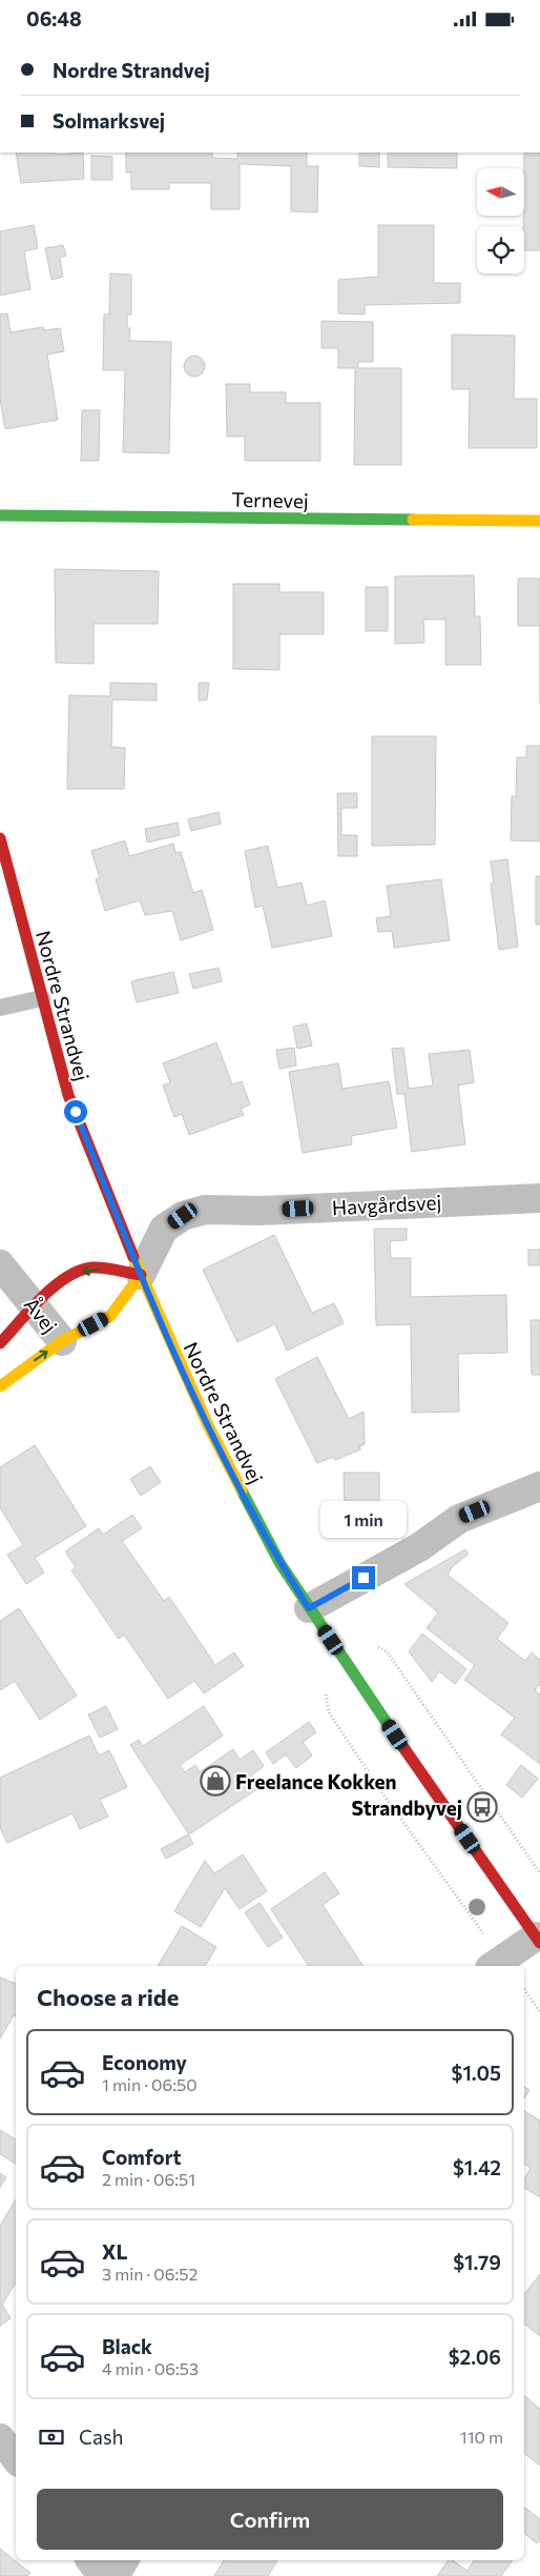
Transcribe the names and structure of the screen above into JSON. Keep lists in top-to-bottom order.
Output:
{
  "streets": {
    "street": [
      "Ternevej",
      "Nordre Strandvej",
      "Havgårdsvej",
      "Åvej"
    ]
  },
  "crossings": [
    ["Nordre Strandvej", "Havgårdsvej"]
  ],
  "places": {
    "shop": ["Freelance Kokken"],
    "bus stop": ["Strandbyvej"]
  },
  "north": "left",
  "page": {
    "status": "06:48",
    "banner": ["Nordre Strandvej", "Solmarksvej"],
    "bubble": "1 min",
    "heading": "Choose a ride",
    "list": [
      {
        "name": "Economy",
        "note": "1 min · 06:50",
        "value": "$1.05"
      },
      {
        "name": "Comfort",
        "note": "2 min · 06:51",
        "value": "$1.42"
      },
      {
        "name": "XL",
        "note": "3 min · 06:52",
        "value": "$1.79"
      },
      {
        "name": "Black",
        "note": "4 min · 06:53",
        "value": "$2.06"
      }
    ],
    "pay": ["Cash", "110 m"],
    "buttons": "Confirm"
  }
}
